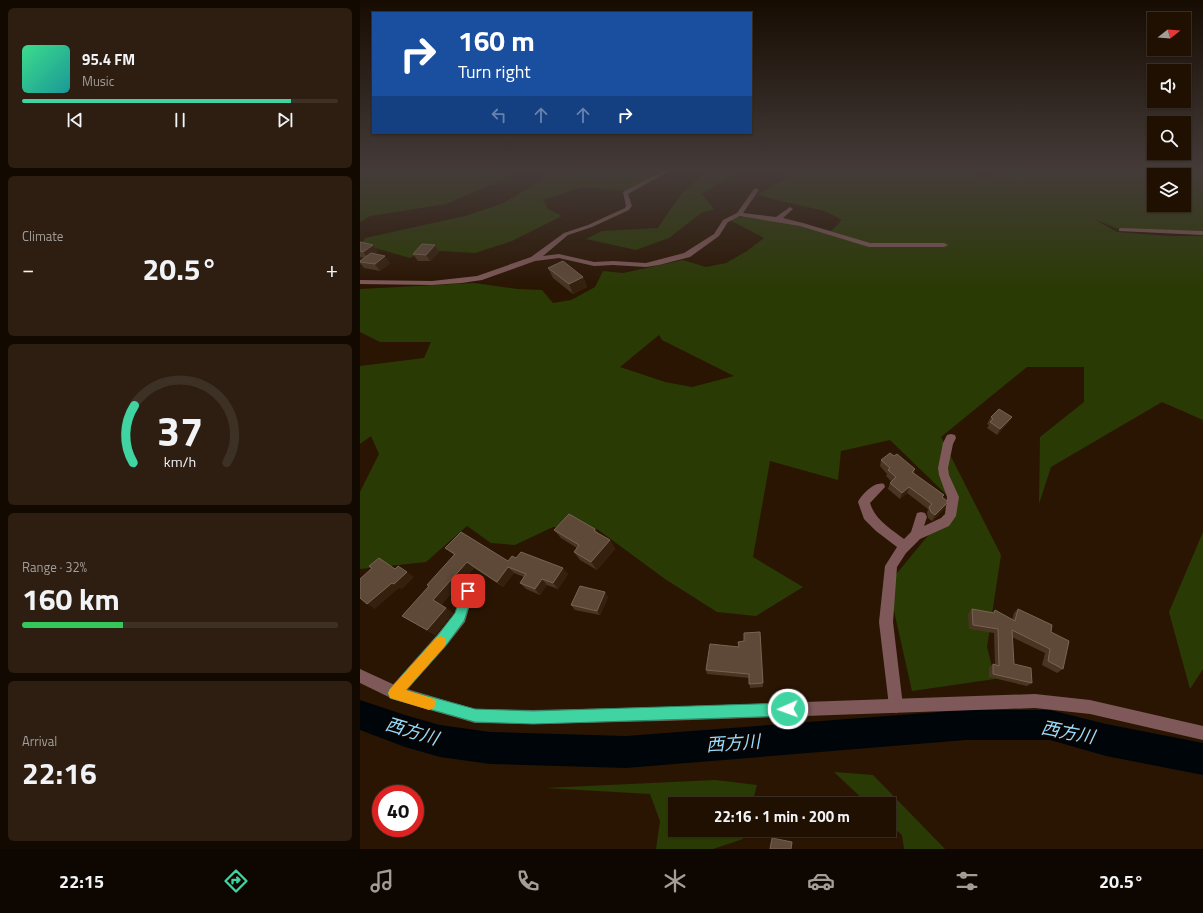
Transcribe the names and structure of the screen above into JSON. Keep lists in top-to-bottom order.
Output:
{
  "water": ["西方川"],
  "north": "right",
  "page": {
    "turn": ["160 m", "Turn right"],
    "song": ["95.4 FM", "Music"],
    "tile": [
      "Climate",
      ["Range · 32%", "160 km"],
      ["Arrival", "22:16"]
    ],
    "heat": ["−", "20.5°", "+"],
    "limit": "40",
    "trip": "22:16 · 1 min · 200 m",
    "tabs": ["22:15", "20.5°"],
    "gauge": ["37", "km/h"]
  }
}
